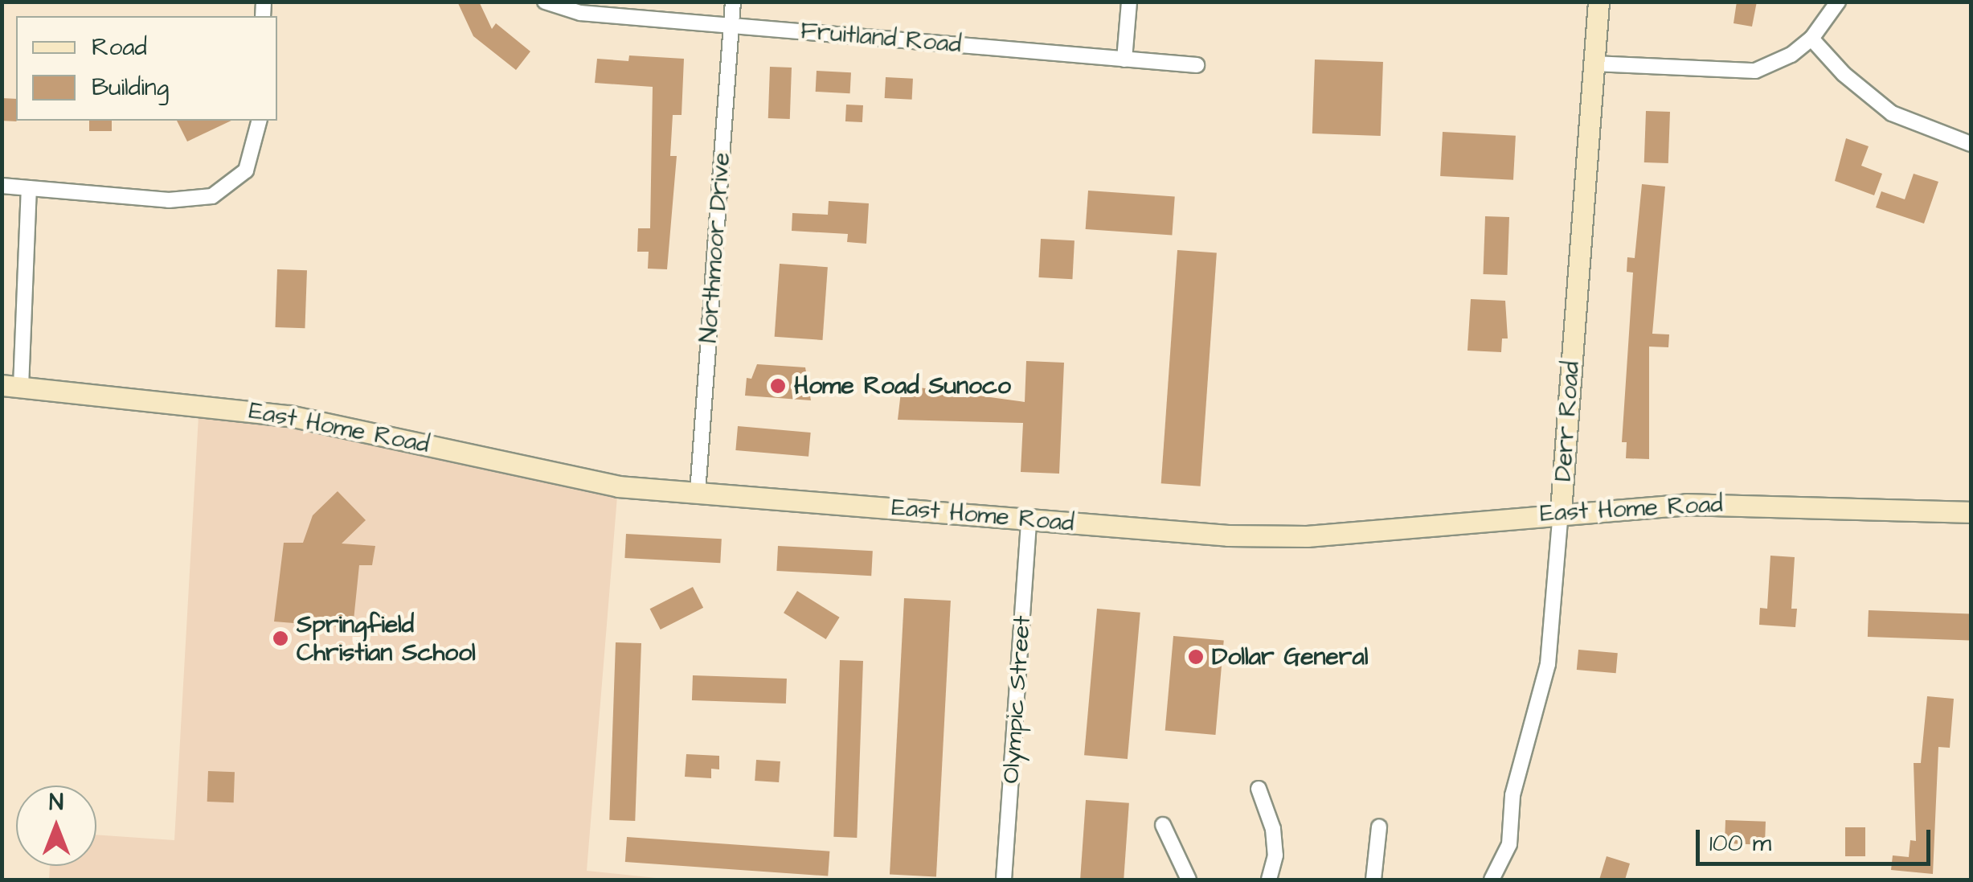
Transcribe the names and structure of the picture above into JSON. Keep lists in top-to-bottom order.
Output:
{
  "streets": {
    "street": [
      "Fruitland Road",
      "Northmoor Drive",
      "Derr Road",
      "East Home Road",
      "Olympic Street"
    ]
  },
  "crossings": [
    ["Fruitland Road", "Northmoor Drive"],
    ["Northmoor Drive", "East Home Road"],
    ["Derr Road", "East Home Road"],
    ["East Home Road", "Olympic Street"]
  ],
  "places": ["Home Road Sunoco", "Springfield Christian School", "Dollar General"],
  "legend": ["Road", "Building"],
  "scale_bar": "100 m",
  "north": "top"
}
